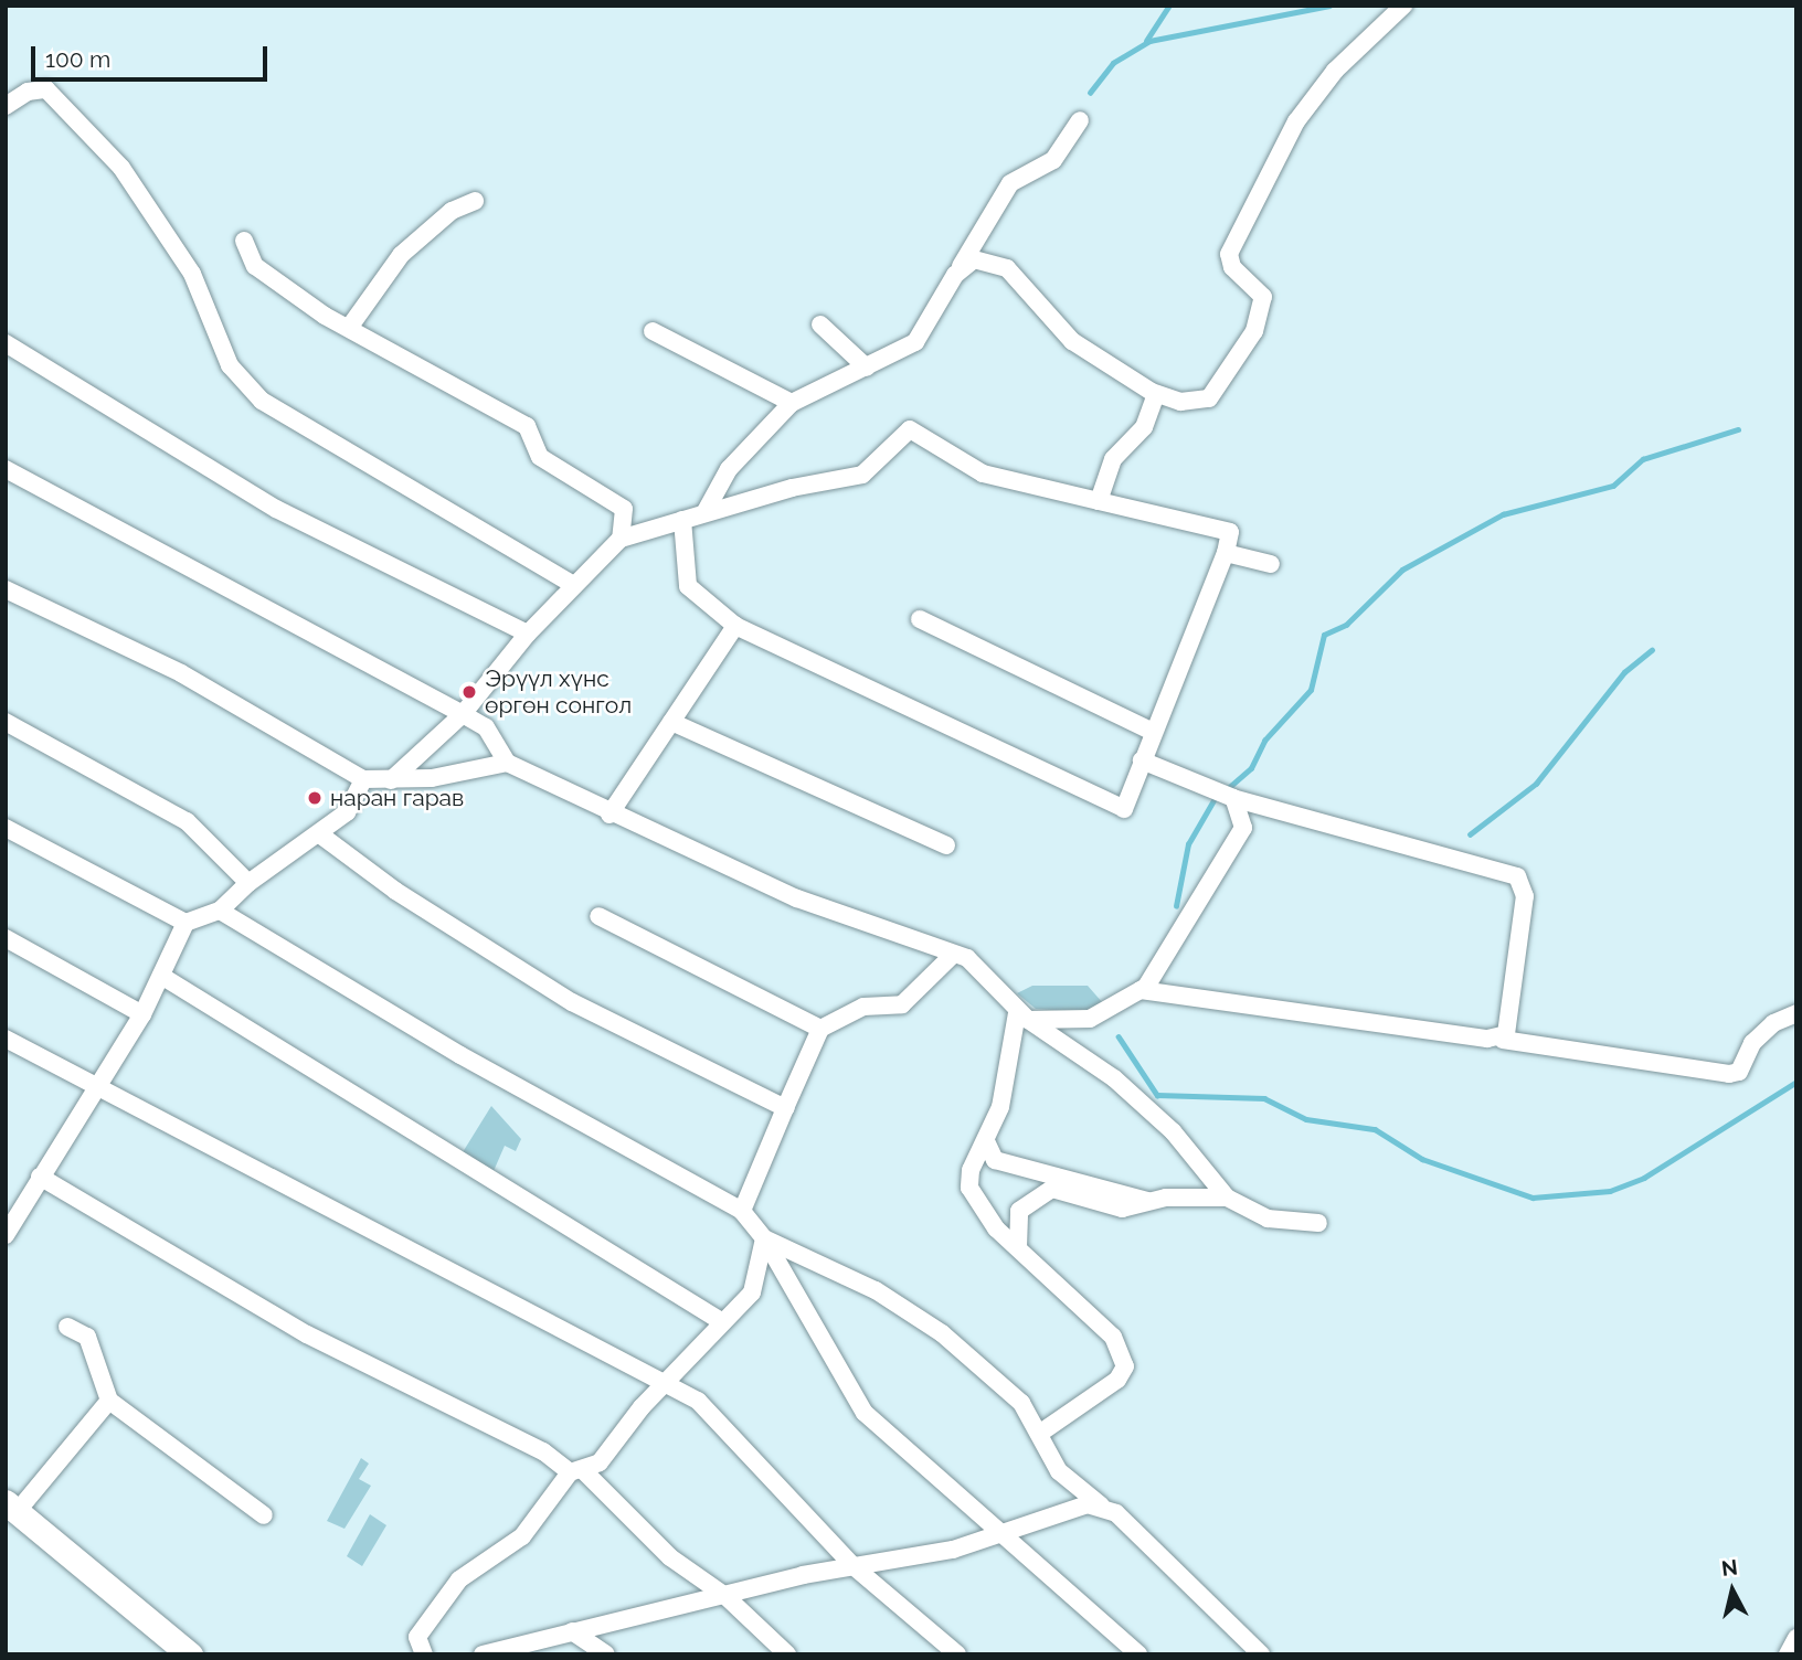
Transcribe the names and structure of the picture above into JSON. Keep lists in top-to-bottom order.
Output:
{
  "places": ["Эрүүл хүнс өргөн сонгол", "наран гарав"],
  "scale_bar": "100 m",
  "north": "top"
}
